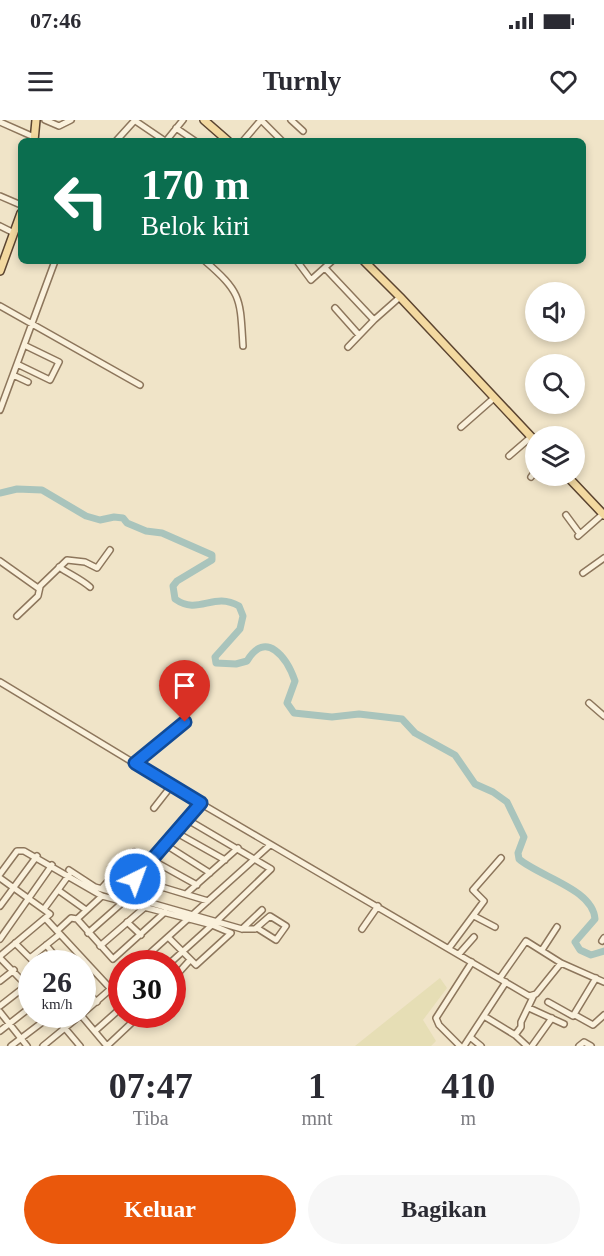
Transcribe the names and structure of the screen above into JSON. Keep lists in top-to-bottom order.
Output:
{
  "page": {
    "status": "07:46",
    "header": "Turnly",
    "turn": ["170 m", "Belok kiri"],
    "speed": "26 km/h",
    "limit": "30",
    "eta": [
      "07:47",
      "Tiba",
      "1",
      "mnt",
      "410",
      "m"
    ],
    "buttons": ["Keluar", "Bagikan"]
  }
}
